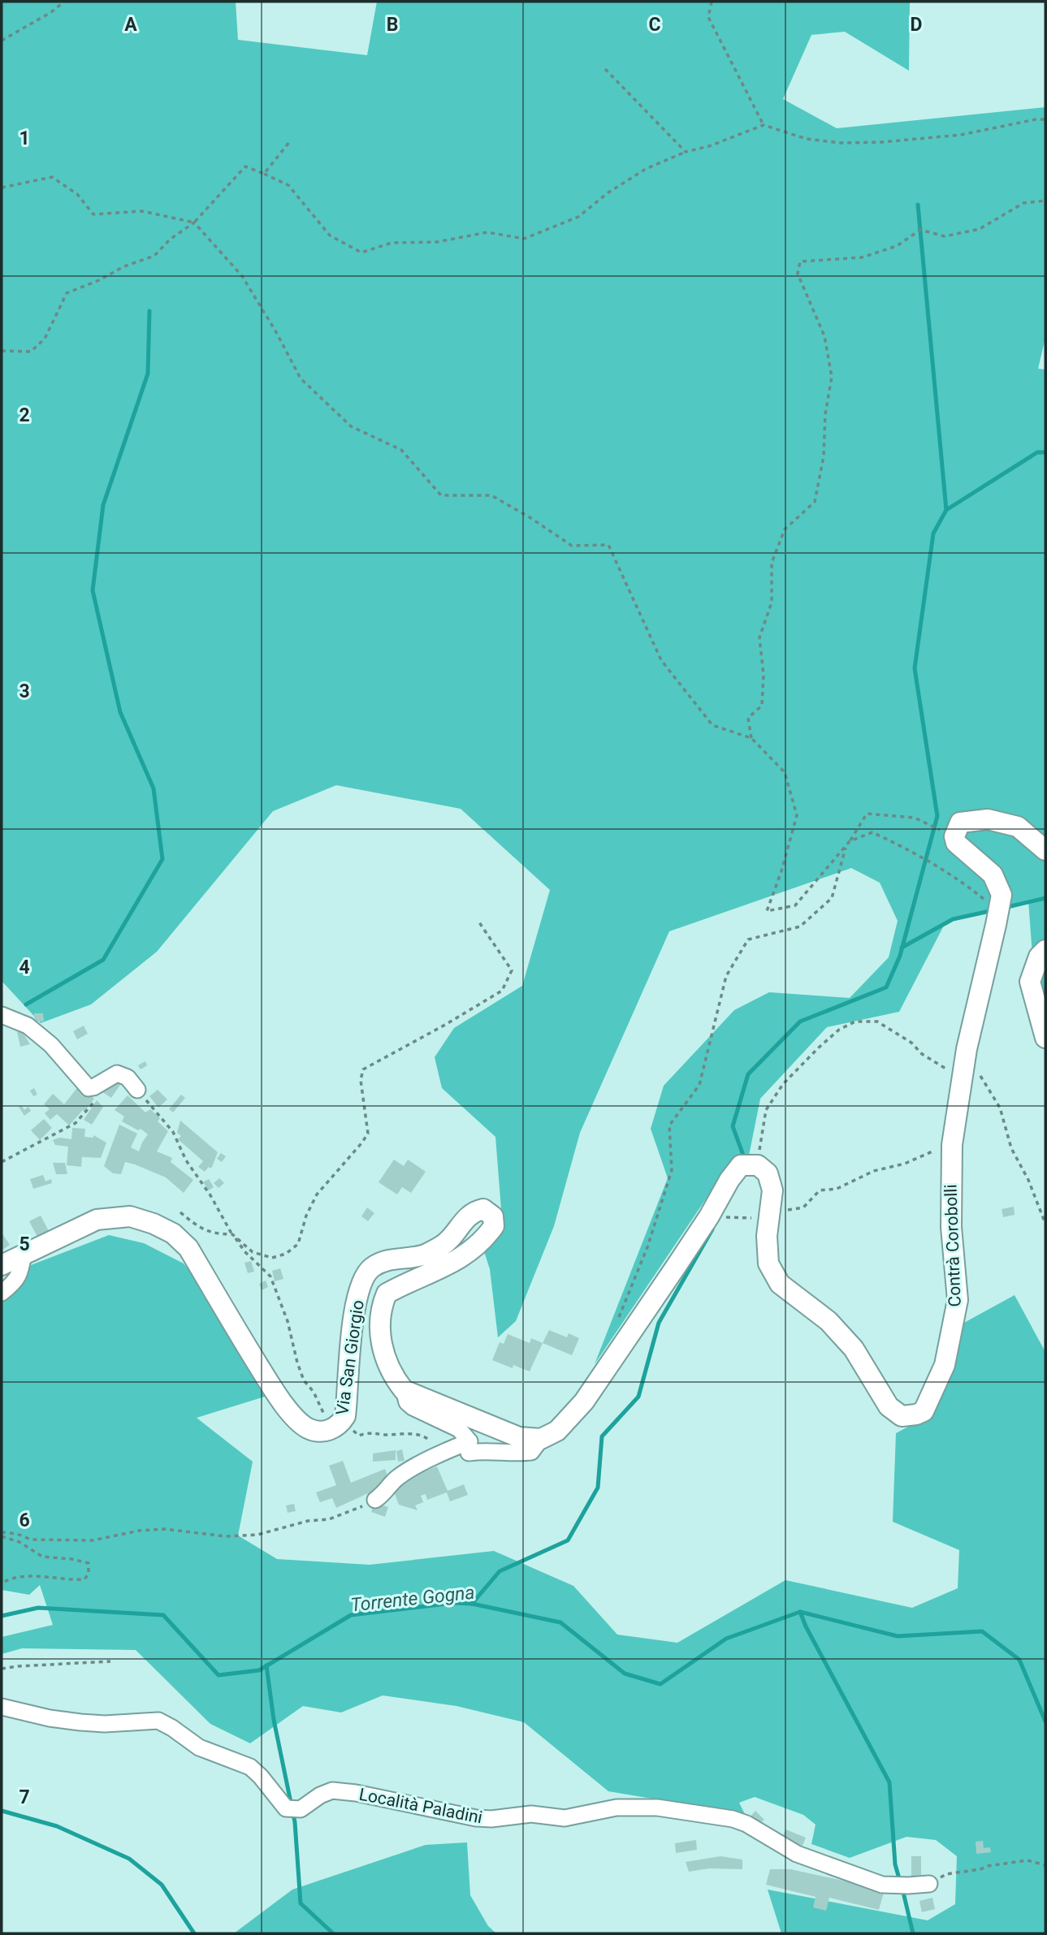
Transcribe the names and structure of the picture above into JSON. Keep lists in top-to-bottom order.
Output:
{
  "streets": {
    "street": ["Contrà Corobolli", "Via San Giorgio", "Località Paladini"]
  },
  "water": ["Torrente Gogna"],
  "grid": {
    "columns": [
      "A",
      "B",
      "C",
      "D"
    ],
    "rows": [
      "1",
      "2",
      "3",
      "4",
      "5",
      "6",
      "7"
    ]
  }
}
